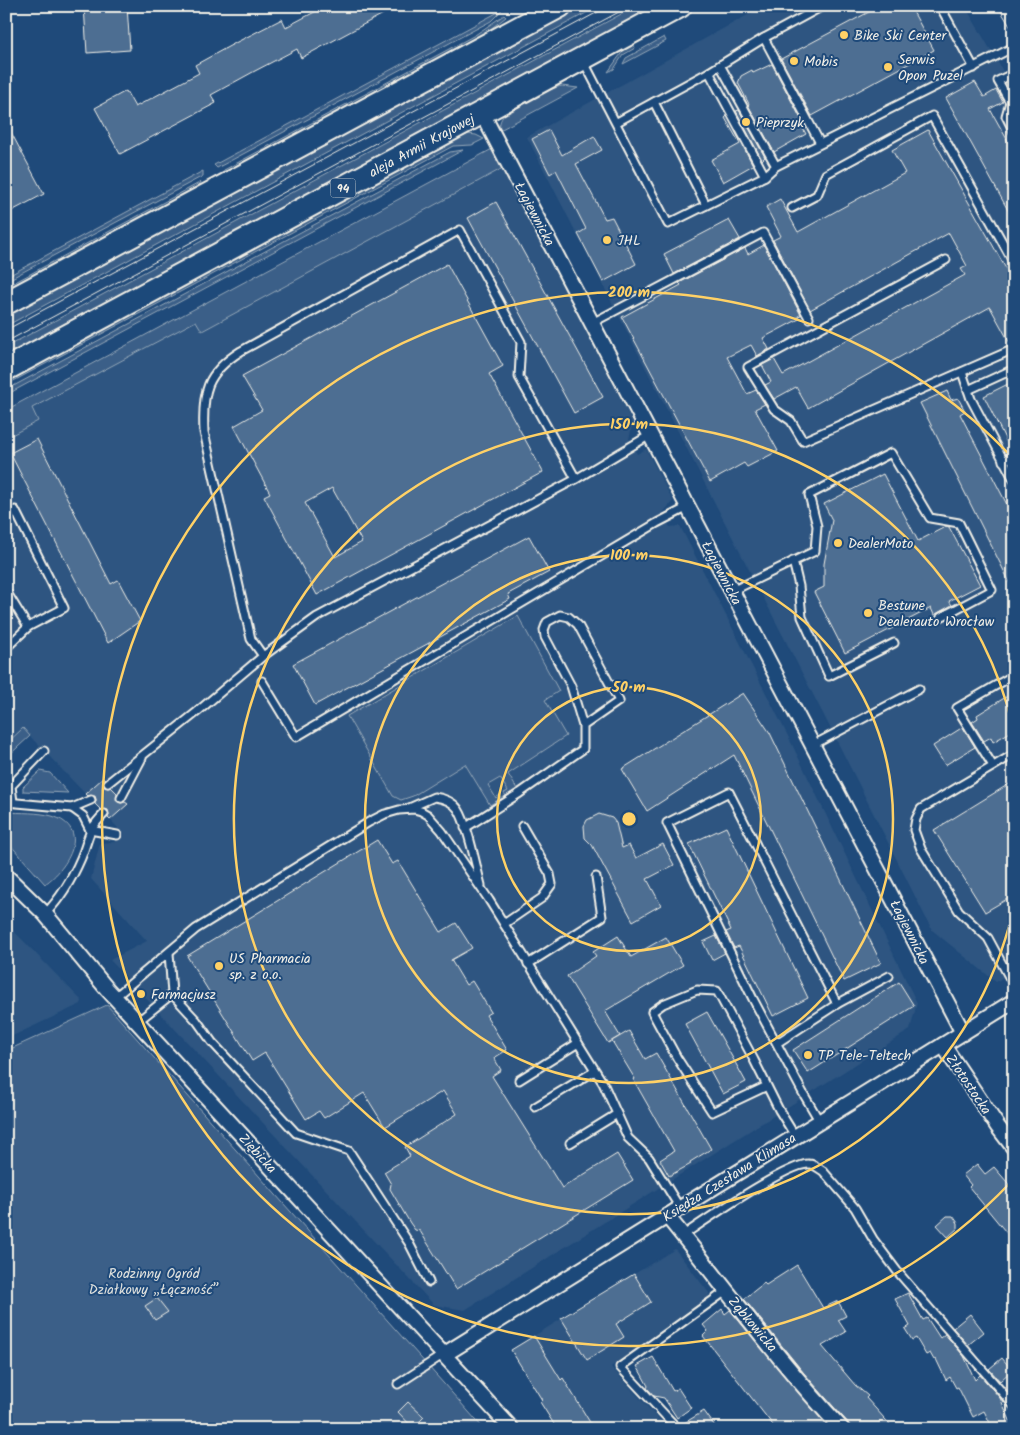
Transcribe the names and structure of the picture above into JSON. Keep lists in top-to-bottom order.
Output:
{
  "streets": {
    "main road": ["aleja Armii Krajowej", "94"],
    "street": [
      "Łagiewnicka",
      "Złotostocka",
      "Ziębicka",
      "Księdza Czesława Klimasa",
      "Ząbkowicka"
    ]
  },
  "crossings": [
    ["aleja Armii Krajowej", "Łagiewnicka"],
    ["Łagiewnicka", "Księdza Czesława Klimasa"],
    ["Złotostocka", "Księdza Czesława Klimasa"],
    ["Ziębicka", "Księdza Czesława Klimasa"],
    ["Księdza Czesława Klimasa", "Ząbkowicka"]
  ],
  "parks": ["Rodzinny Ogród Działkowy „Łączność”"],
  "places": [
    "Bike Ski Center",
    "Mobis",
    "Serwis Opon Puzel",
    "Pieprzyk",
    "JHL",
    "DealerMoto",
    "Bestune Dealerauto Wrocław",
    "US Pharmacia sp. z o.o.",
    "Farmacjusz",
    "TP Tele-Teltech"
  ],
  "rings": [
    "200 m",
    "150 m",
    "100 m",
    "50 m"
  ]
}
